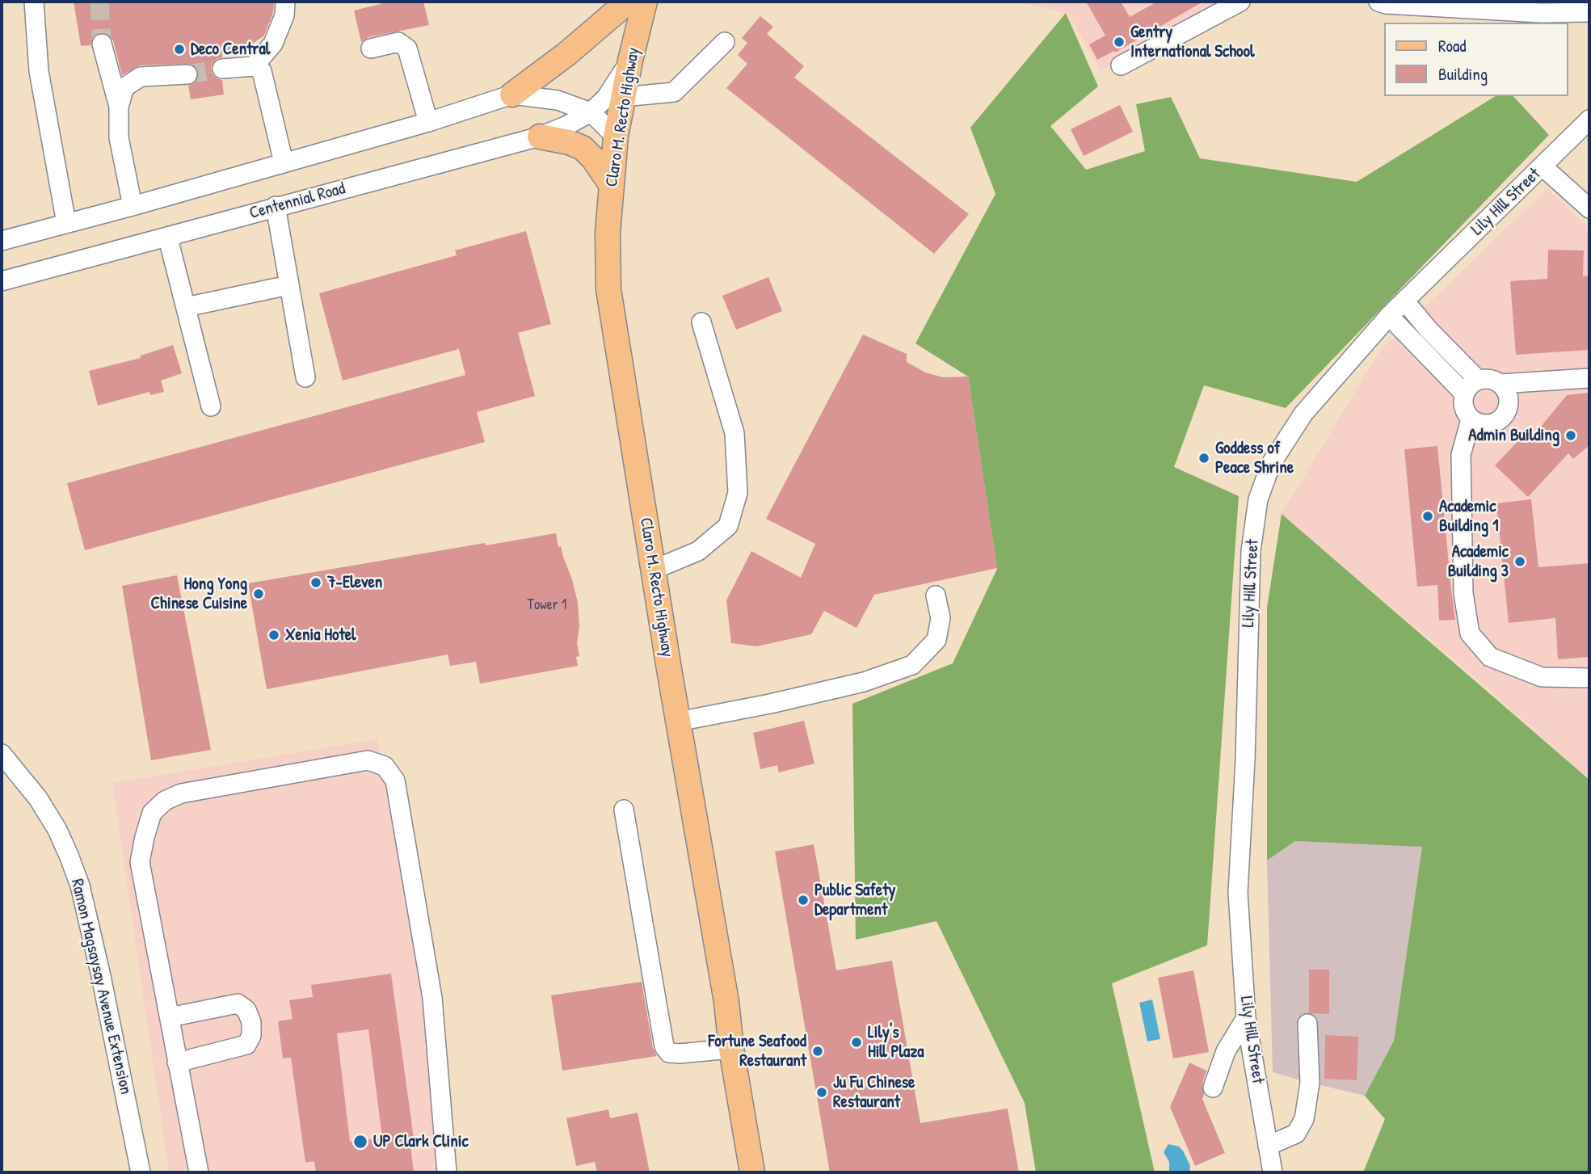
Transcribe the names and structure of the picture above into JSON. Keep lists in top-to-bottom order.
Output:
{
  "streets": {
    "main road": ["Claro M. Recto Highway"],
    "street": ["Centennial Road", "Lily Hill Street", "Ramon Magsaysay Avenue Extension"]
  },
  "crossings": [
    ["Claro M. Recto Highway", "Centennial Road"]
  ],
  "places": [
    "Gentry International School",
    "Deco Central",
    "Admin Building",
    "Goddess of Peace Shrine",
    "Academic Building 1",
    "Academic Building 3",
    "7-Eleven",
    "Hong Yong Chinese Cuisine",
    "Xenia Hotel",
    "Public Safety Department",
    "Lily's Hill Plaza",
    "Fortune Seafood Restaurant",
    "Ju Fu Chinese Restaurant",
    "UP Clark Clinic"
  ],
  "house_numbers": ["Tower 1"],
  "legend": ["Road", "Building"]
}
